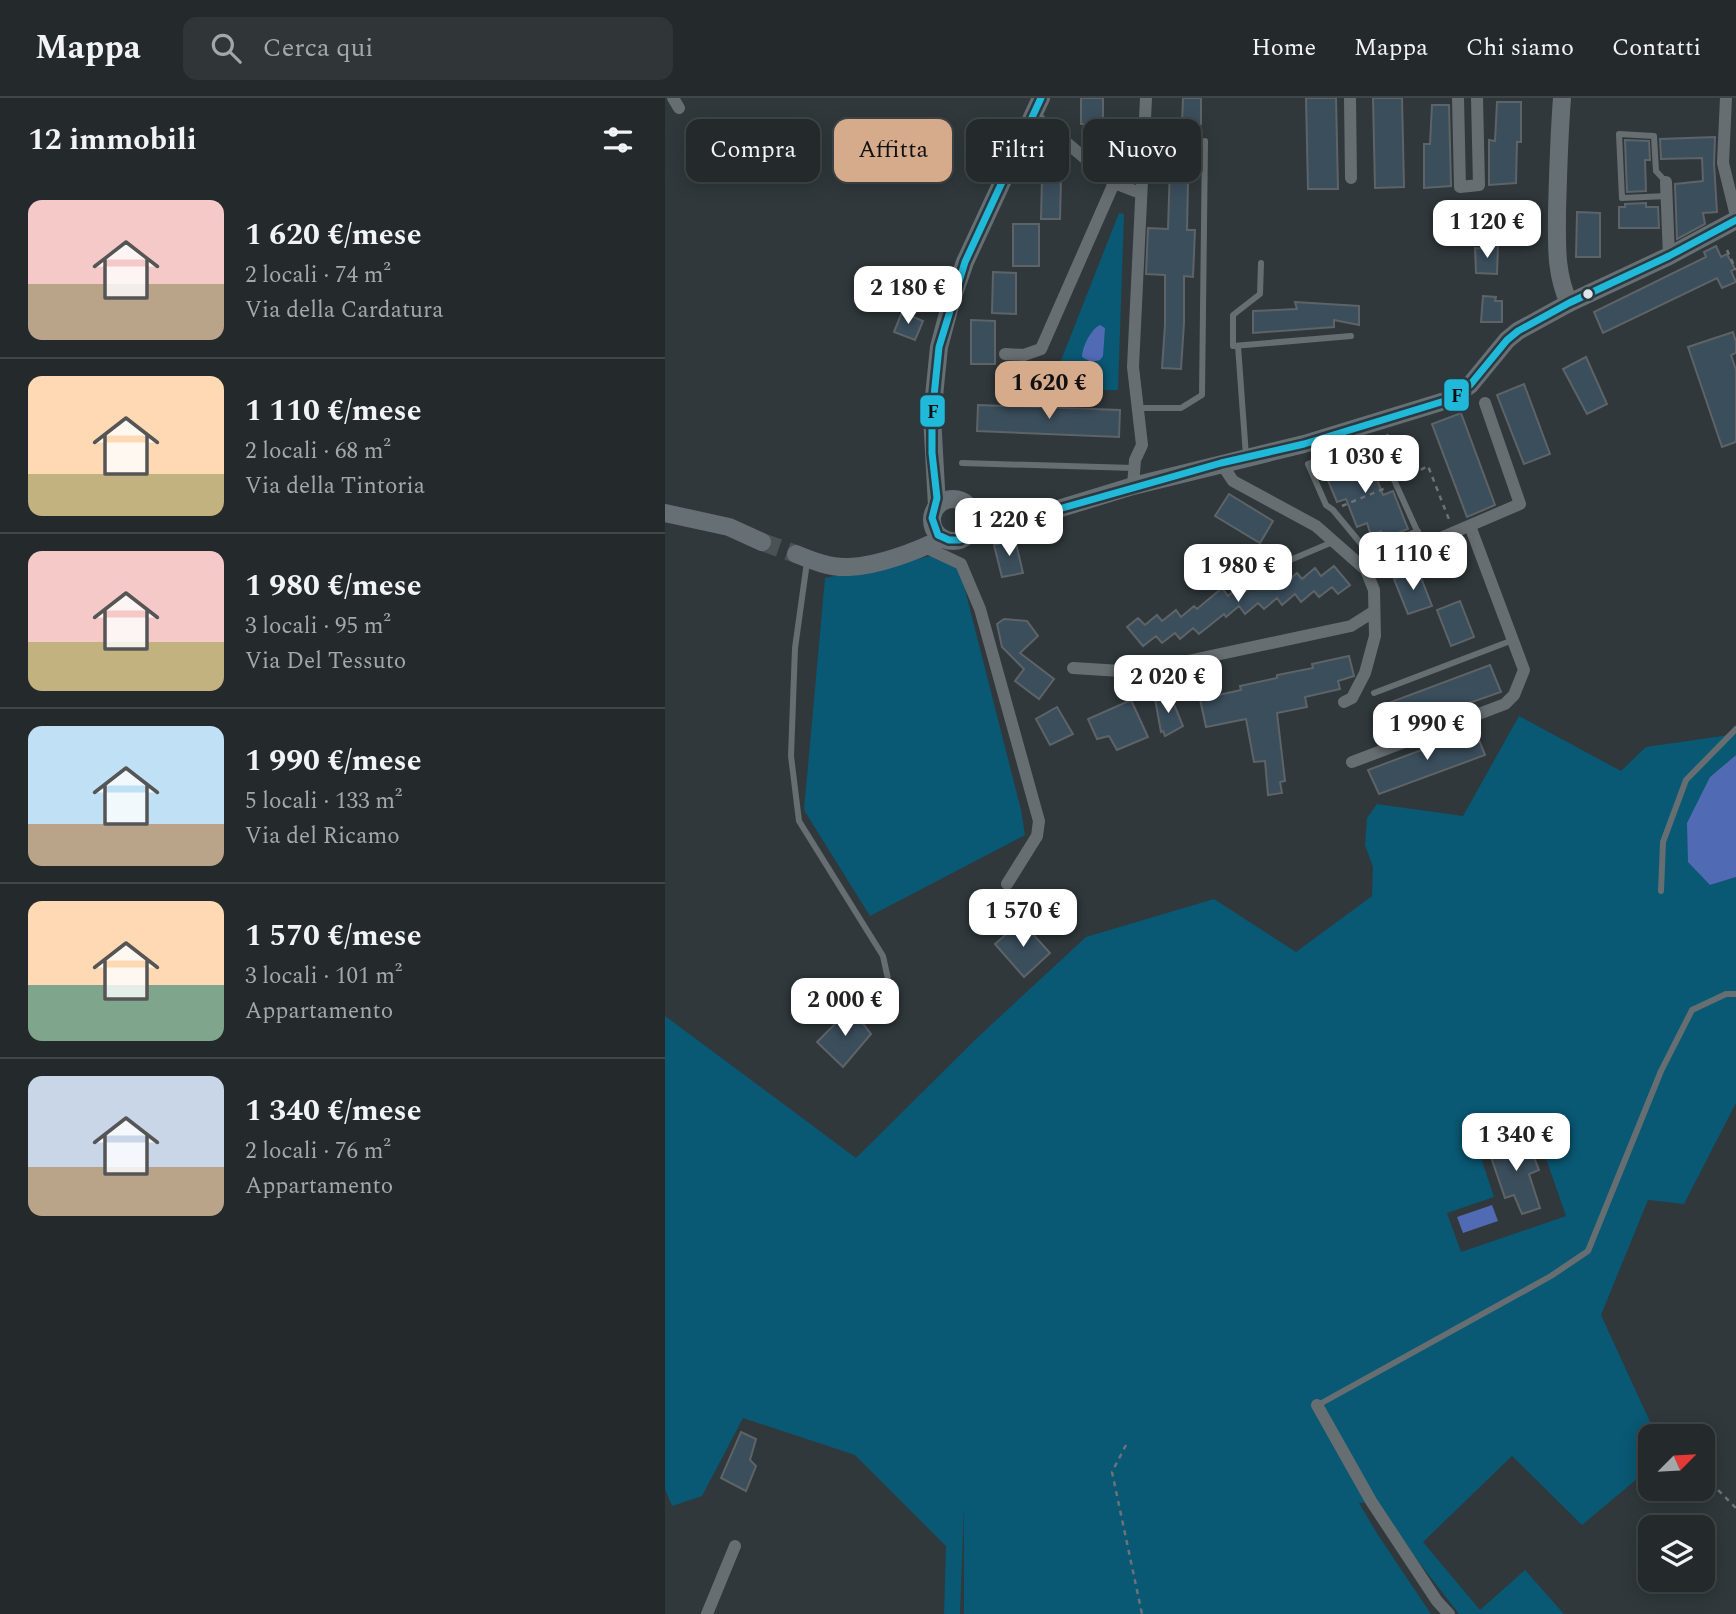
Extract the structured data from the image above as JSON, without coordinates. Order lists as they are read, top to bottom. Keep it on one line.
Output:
{"lines":["transit line F"],"north":"top right","page":{"header":"Mappa","search":"Cerca qui","nav":["Home","Mappa","Chi siamo","Contatti"],"heading":"12 immobili","chip":["Compra","Affitta","Filtri","Nuovo"],"list":[{"name":"1 620 €/mese","note":"2 locali · 74 m² · Via della Cardatura"},{"name":"1 110 €/mese","note":"2 locali · 68 m² · Via della Tintoria"},{"name":"1 980 €/mese","note":"3 locali · 95 m² · Via Del Tessuto"},{"name":"1 990 €/mese","note":"5 locali · 133 m² · Via del Ricamo"},{"name":"1 570 €/mese","note":"3 locali · 101 m² · Appartamento"},{"name":"1 340 €/mese","note":"2 locali · 76 m² · Appartamento"}],"price":["1 120 €","2 180 €","1 620 €","1 030 €","1 220 €","1 110 €","1 980 €","2 020 €","1 990 €","1 570 €","2 000 €","1 340 €"]}}
